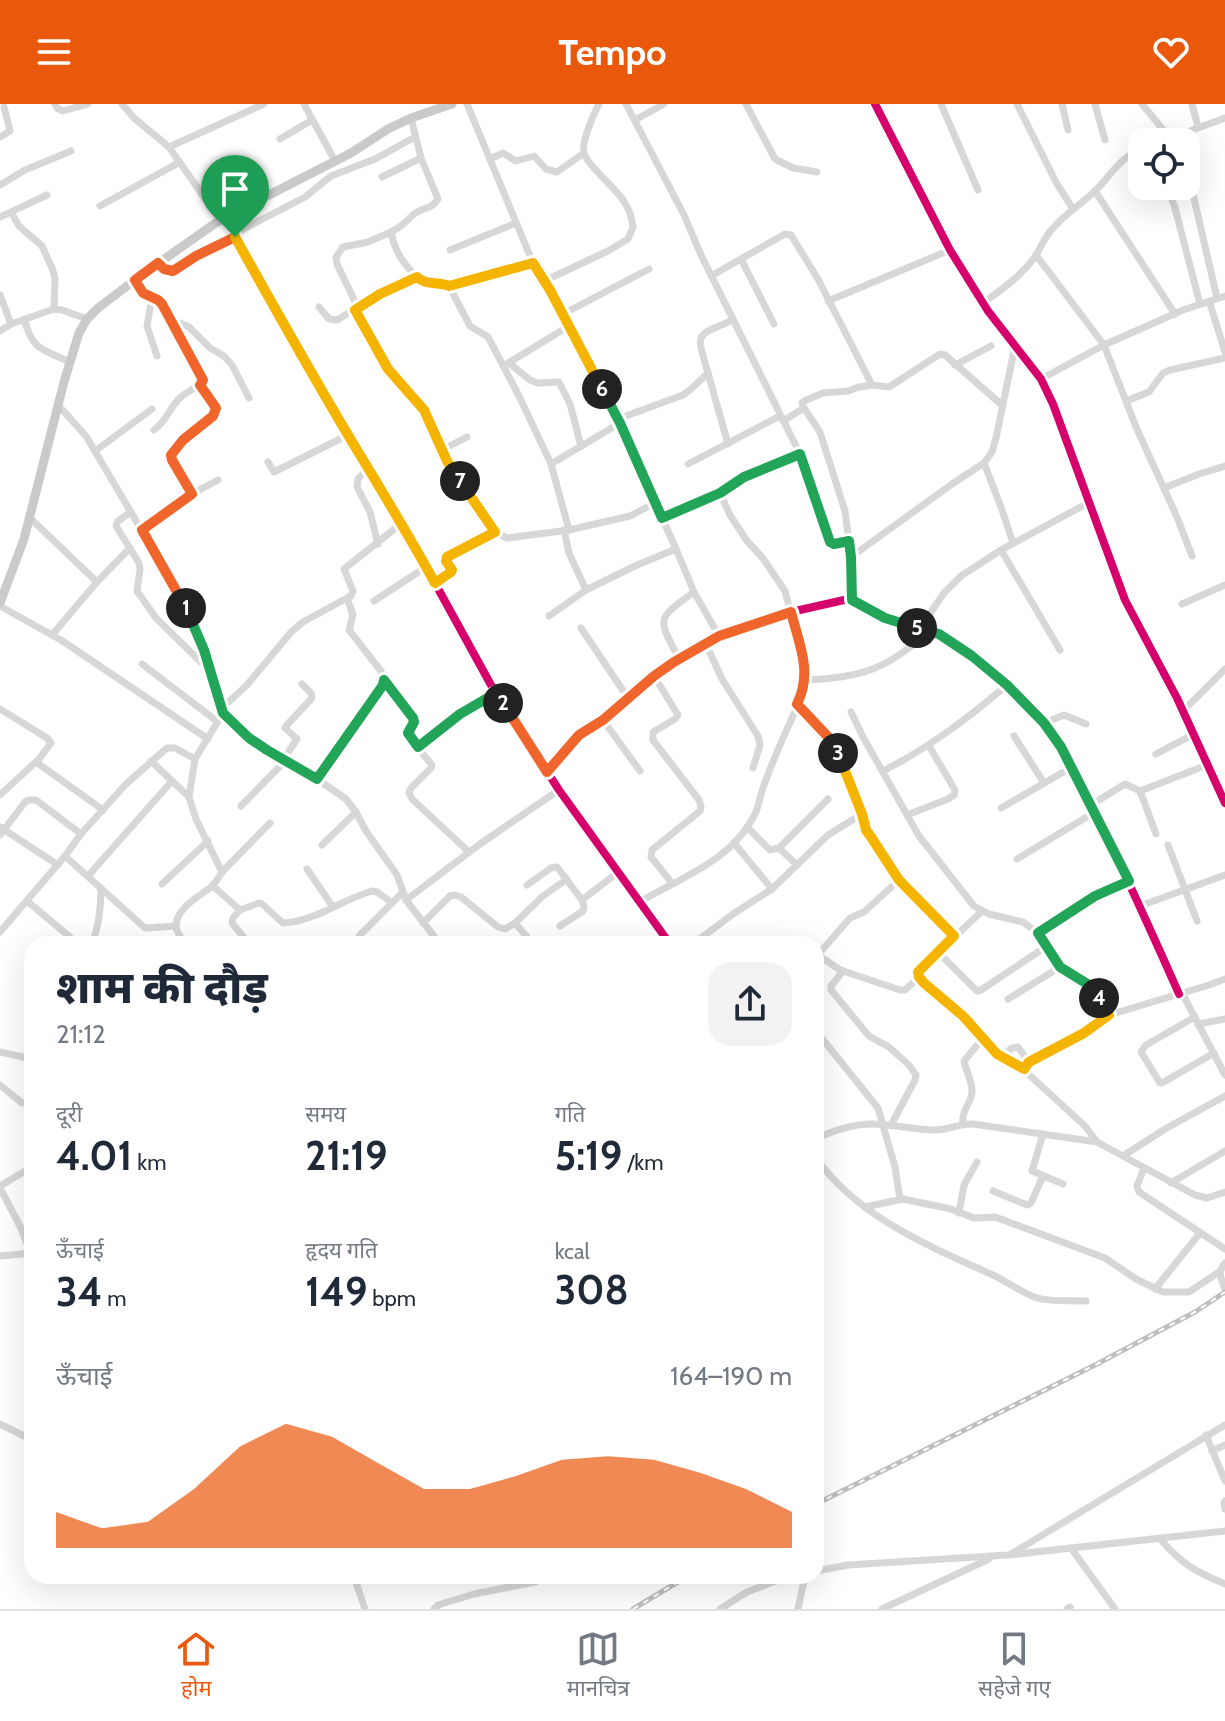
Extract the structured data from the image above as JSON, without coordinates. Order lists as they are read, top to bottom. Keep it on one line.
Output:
{"page":{"header":"Tempo","pins":["6","7","1","5","2","3","4"],"heading":["शाम की दौड़","21:12"],"stats":[["दूरी","4.01 km"],["समय","21:19"],["गति","5:19 /km"],["ऊँचाई","34 m"],["हृदय गति","149 bpm"],["kcal","308"]],"chart":["ऊँचाई","164–190 m"],"tabs":["होम","मानचित्र","सहेजे गए"]}}
